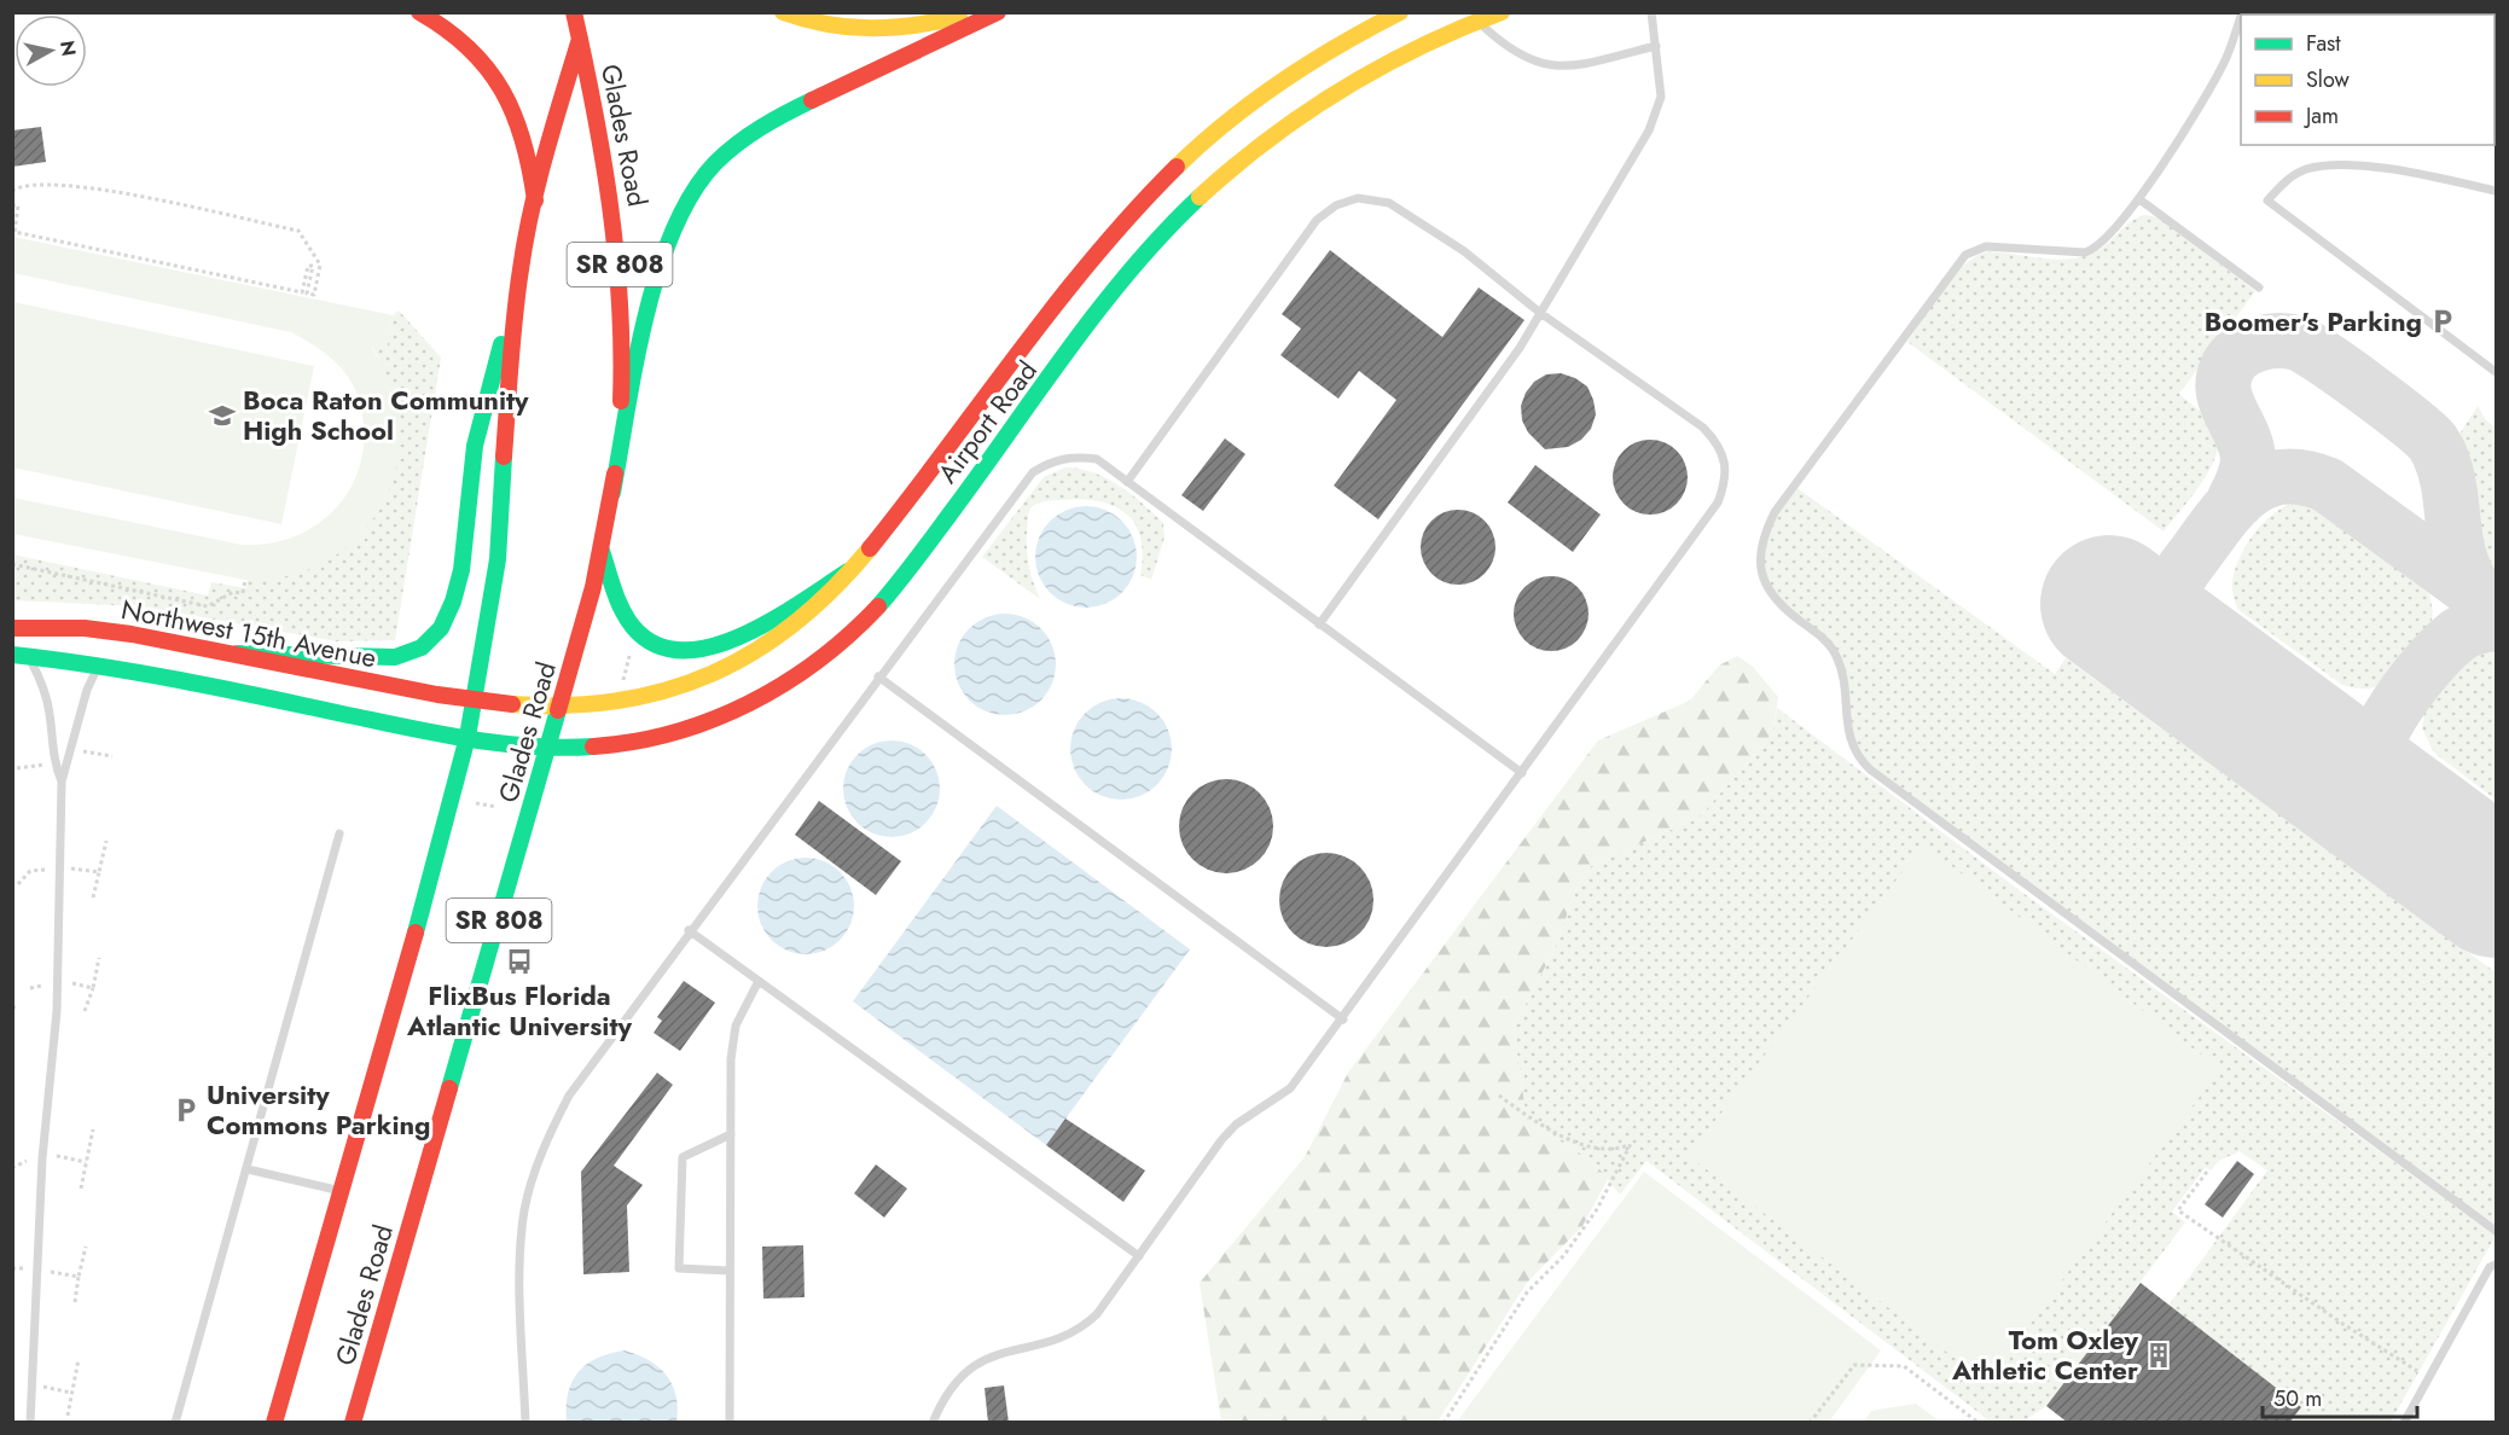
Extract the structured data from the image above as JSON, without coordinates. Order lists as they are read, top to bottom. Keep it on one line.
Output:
{"streets":{"main road":["Glades Road","SR 808","Airport Road","Northwest 15th Avenue"]},"crossings":[["Glades Road","Airport Road"],["Glades Road","Northwest 15th Avenue"],["Airport Road","Northwest 15th Avenue"]],"places":{"parking":["Boomer's Parking","University Commons Parking"],"school or university":["Boca Raton Community High School"],"bus stop":["FlixBus Florida Atlantic University"],"building":["Tom Oxley Athletic Center"]},"legend":["Fast","Slow","Jam"],"scale_bar":"50 m","north":"right"}
